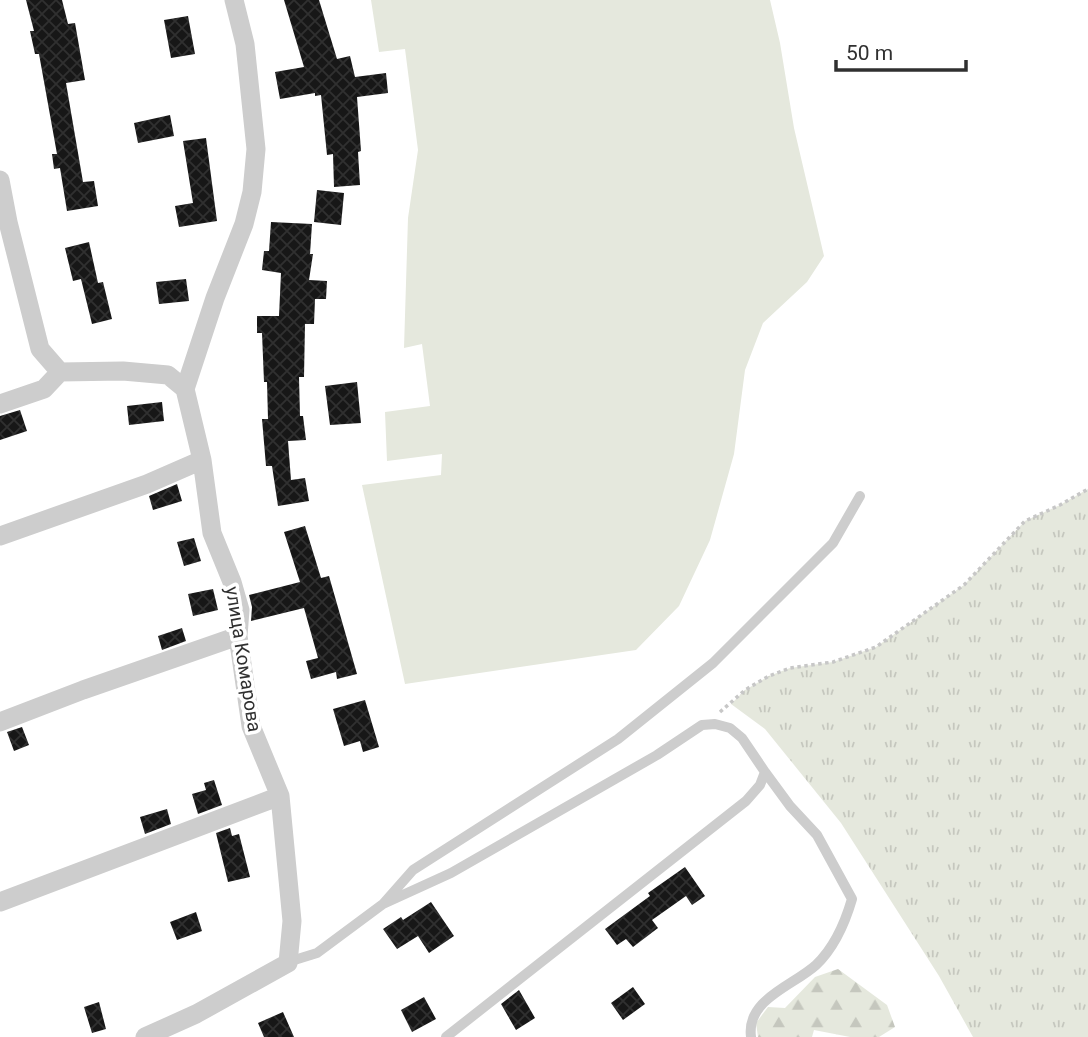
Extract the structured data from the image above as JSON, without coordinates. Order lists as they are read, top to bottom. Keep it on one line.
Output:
{"streets":{"street":["улица Комарова"]},"scale_bar":"50 m"}
